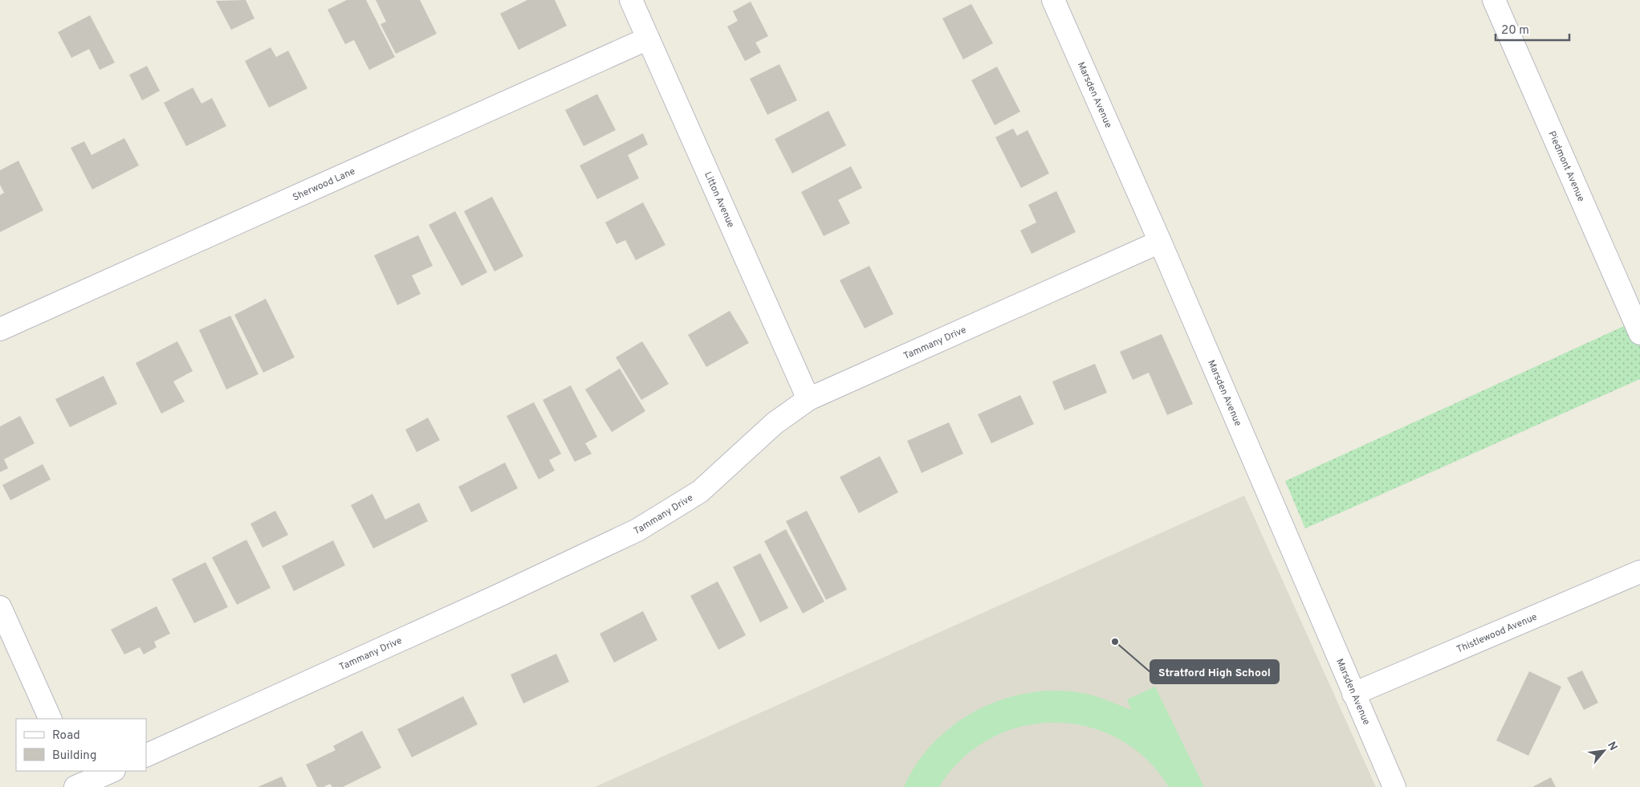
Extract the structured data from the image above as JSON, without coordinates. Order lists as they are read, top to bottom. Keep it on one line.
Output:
{"streets":{"street":["Marsden Avenue","Piedmont Avenue","Sherwood Lane","Litton Avenue","Tammany Drive","Thistlewood Avenue"]},"crossings":[["Marsden Avenue","Tammany Drive"],["Marsden Avenue","Thistlewood Avenue"],["Sherwood Lane","Litton Avenue"],["Litton Avenue","Tammany Drive"]],"places":["Stratford High School"],"legend":["Road","Building"],"scale_bar":"20 m","north":"top right"}
